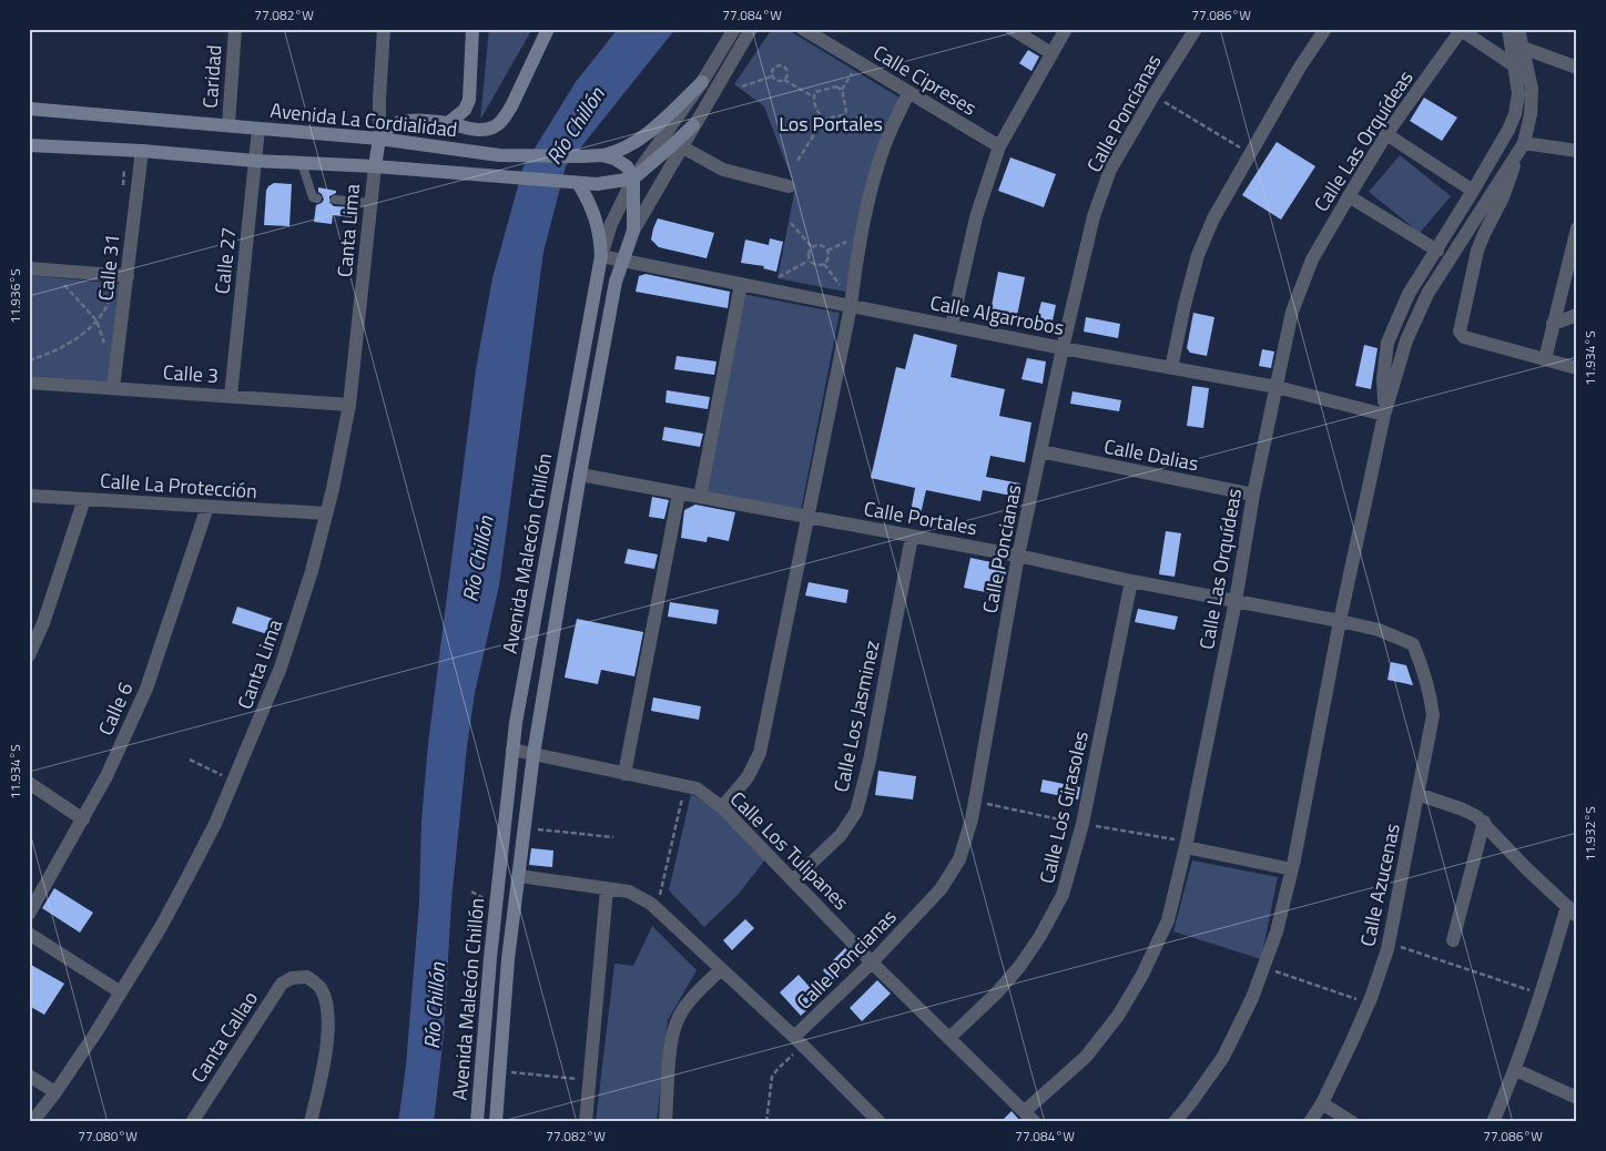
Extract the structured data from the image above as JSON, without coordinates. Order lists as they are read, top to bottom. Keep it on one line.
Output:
{"streets":{"main road":["Avenida La Cordialidad","Avenida Malecón Chillón"],"street":["Caridad","Calle Cipreses","Calle Poncianas","Calle Las Orquídeas","Canta Lima","Calle 27","Calle 31","Calle Algarrobos","Calle 3","Calle Dalias","Calle La Protección","Calle Portales","Calle 6","Calle Los Jasminez","Calle Los Girasoles","Calle Los Tulipanes","Calle Azucenas","Canta Callao"]},"crossings":[["Caridad","Avenida La Cordialidad"],["Calle Poncianas","Calle Algarrobos"],["Calle Poncianas","Calle Dalias"],["Calle Poncianas","Calle Portales"],["Calle Poncianas","Calle Los Tulipanes"],["Avenida La Cordialidad","Calle 27"],["Avenida La Cordialidad","Avenida Malecón Chillón"],["Calle Las Orquídeas","Calle Algarrobos"],["Calle Las Orquídeas","Calle Dalias"],["Calle Las Orquídeas","Calle Portales"],["Calle Las Orquídeas","Calle Los Tulipanes"],["Canta Lima","Calle 3"],["Canta Lima","Calle La Protección"],["Calle 27","Calle 3"],["Calle 31","Calle 3"],["Calle Algarrobos","Avenida Malecón Chillón"],["Calle La Protección","Calle 6"],["Calle Portales","Avenida Malecón Chillón"],["Calle Portales","Calle Los Jasminez"],["Calle Portales","Calle Los Girasoles"],["Calle Portales","Calle Azucenas"],["Avenida Malecón Chillón","Calle Los Tulipanes"],["Calle Los Jasminez","Calle Los Tulipanes"],["Calle Los Girasoles","Calle Los Tulipanes"]],"water":["Río Chillón"],"parks":["Los Portales"],"coordinates":["77.082°W","77.084°W","77.086°W","11.936°S","11.934°S","11.932°S","77.080°W"]}
